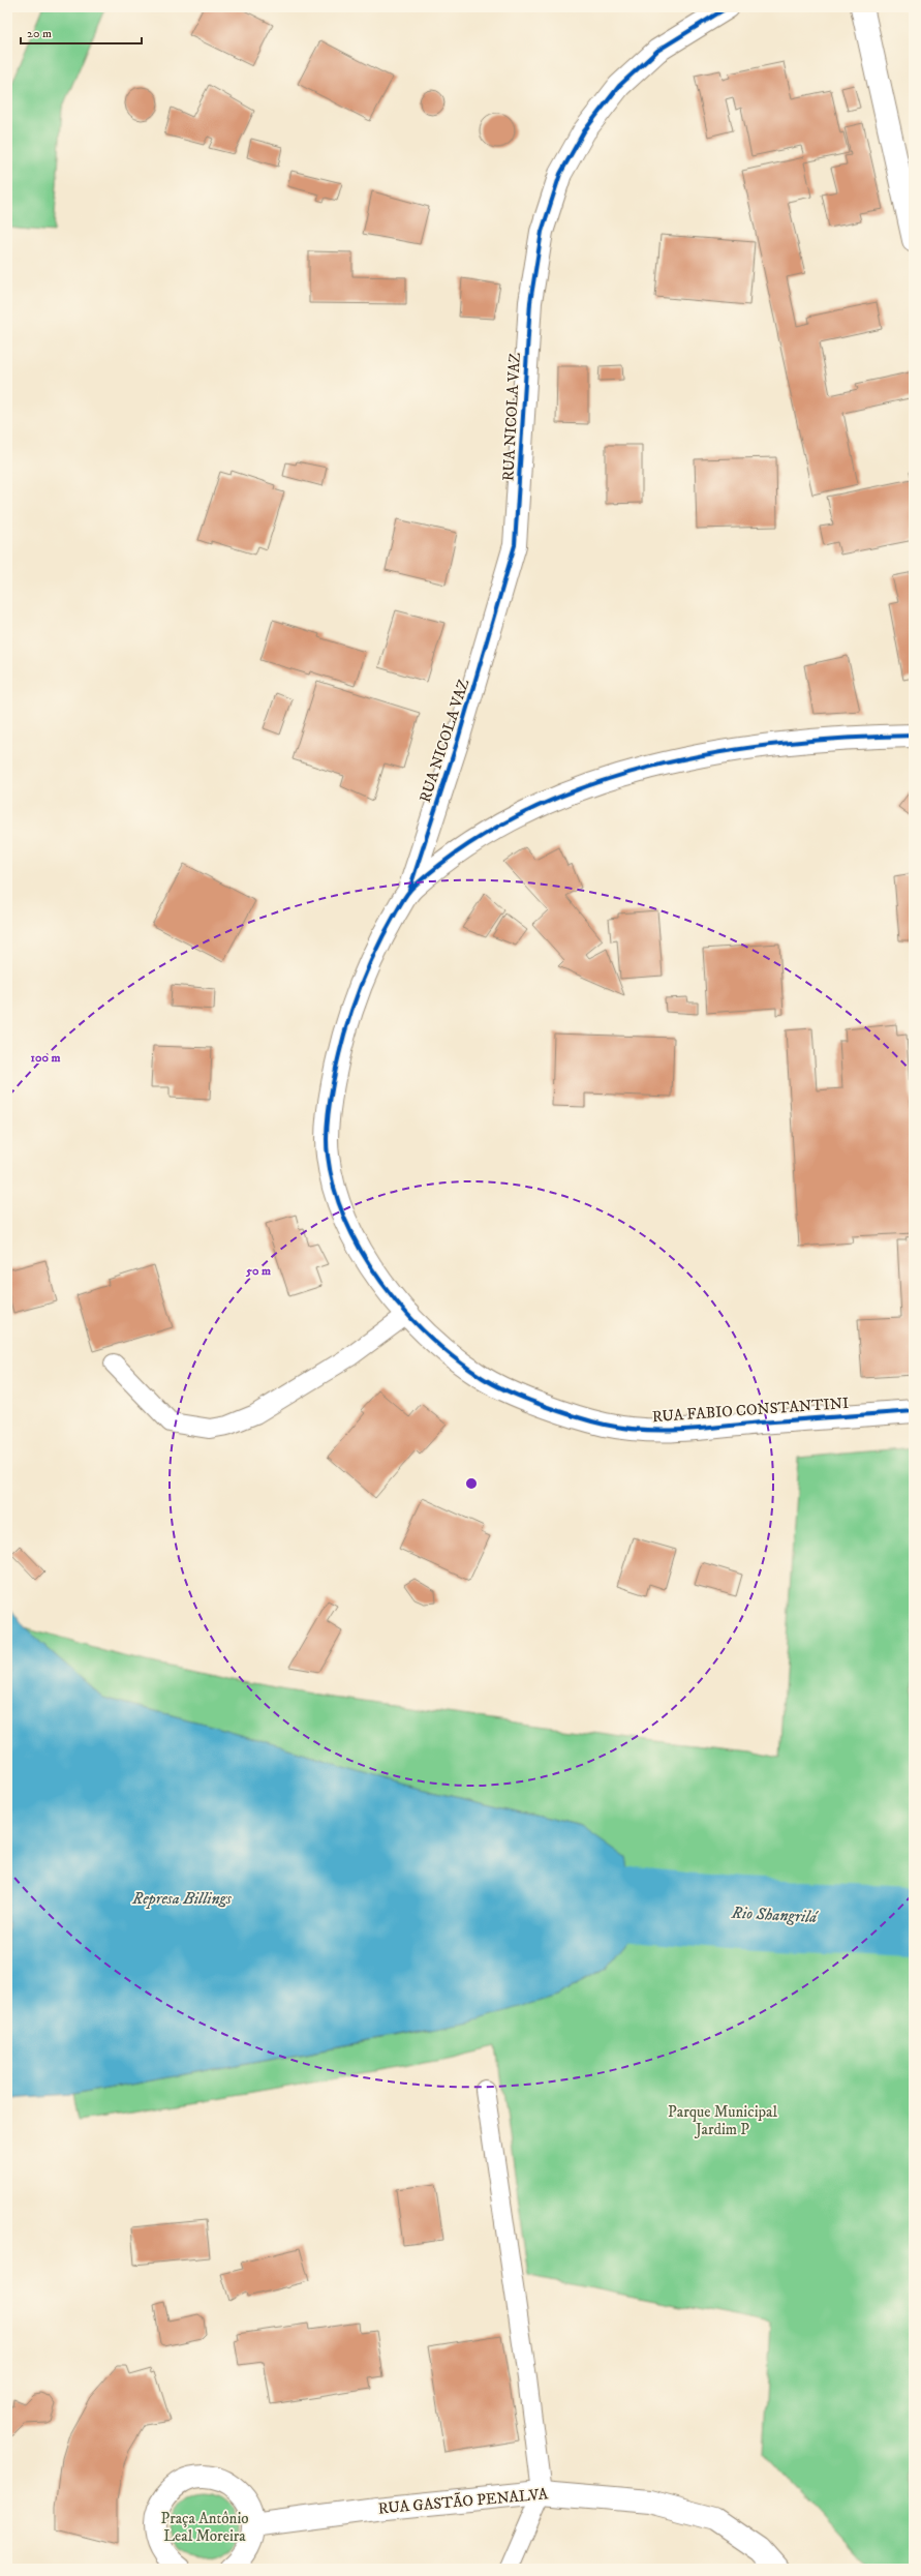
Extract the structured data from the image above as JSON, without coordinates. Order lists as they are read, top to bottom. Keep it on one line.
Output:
{"streets":{"street":["RUA NICOLA VAZ","RUA FABIO CONSTANTINI","RUA GASTÃO PENALVA"]},"crossings":[["RUA NICOLA VAZ","RUA FABIO CONSTANTINI"]],"water":["Represa Billings","Rio Shangrilá"],"parks":["Parque Municipal Jardim P","Praça Antônio Leal Moreira"],"scale_bar":"20 m","rings":["100 m","50 m"]}
